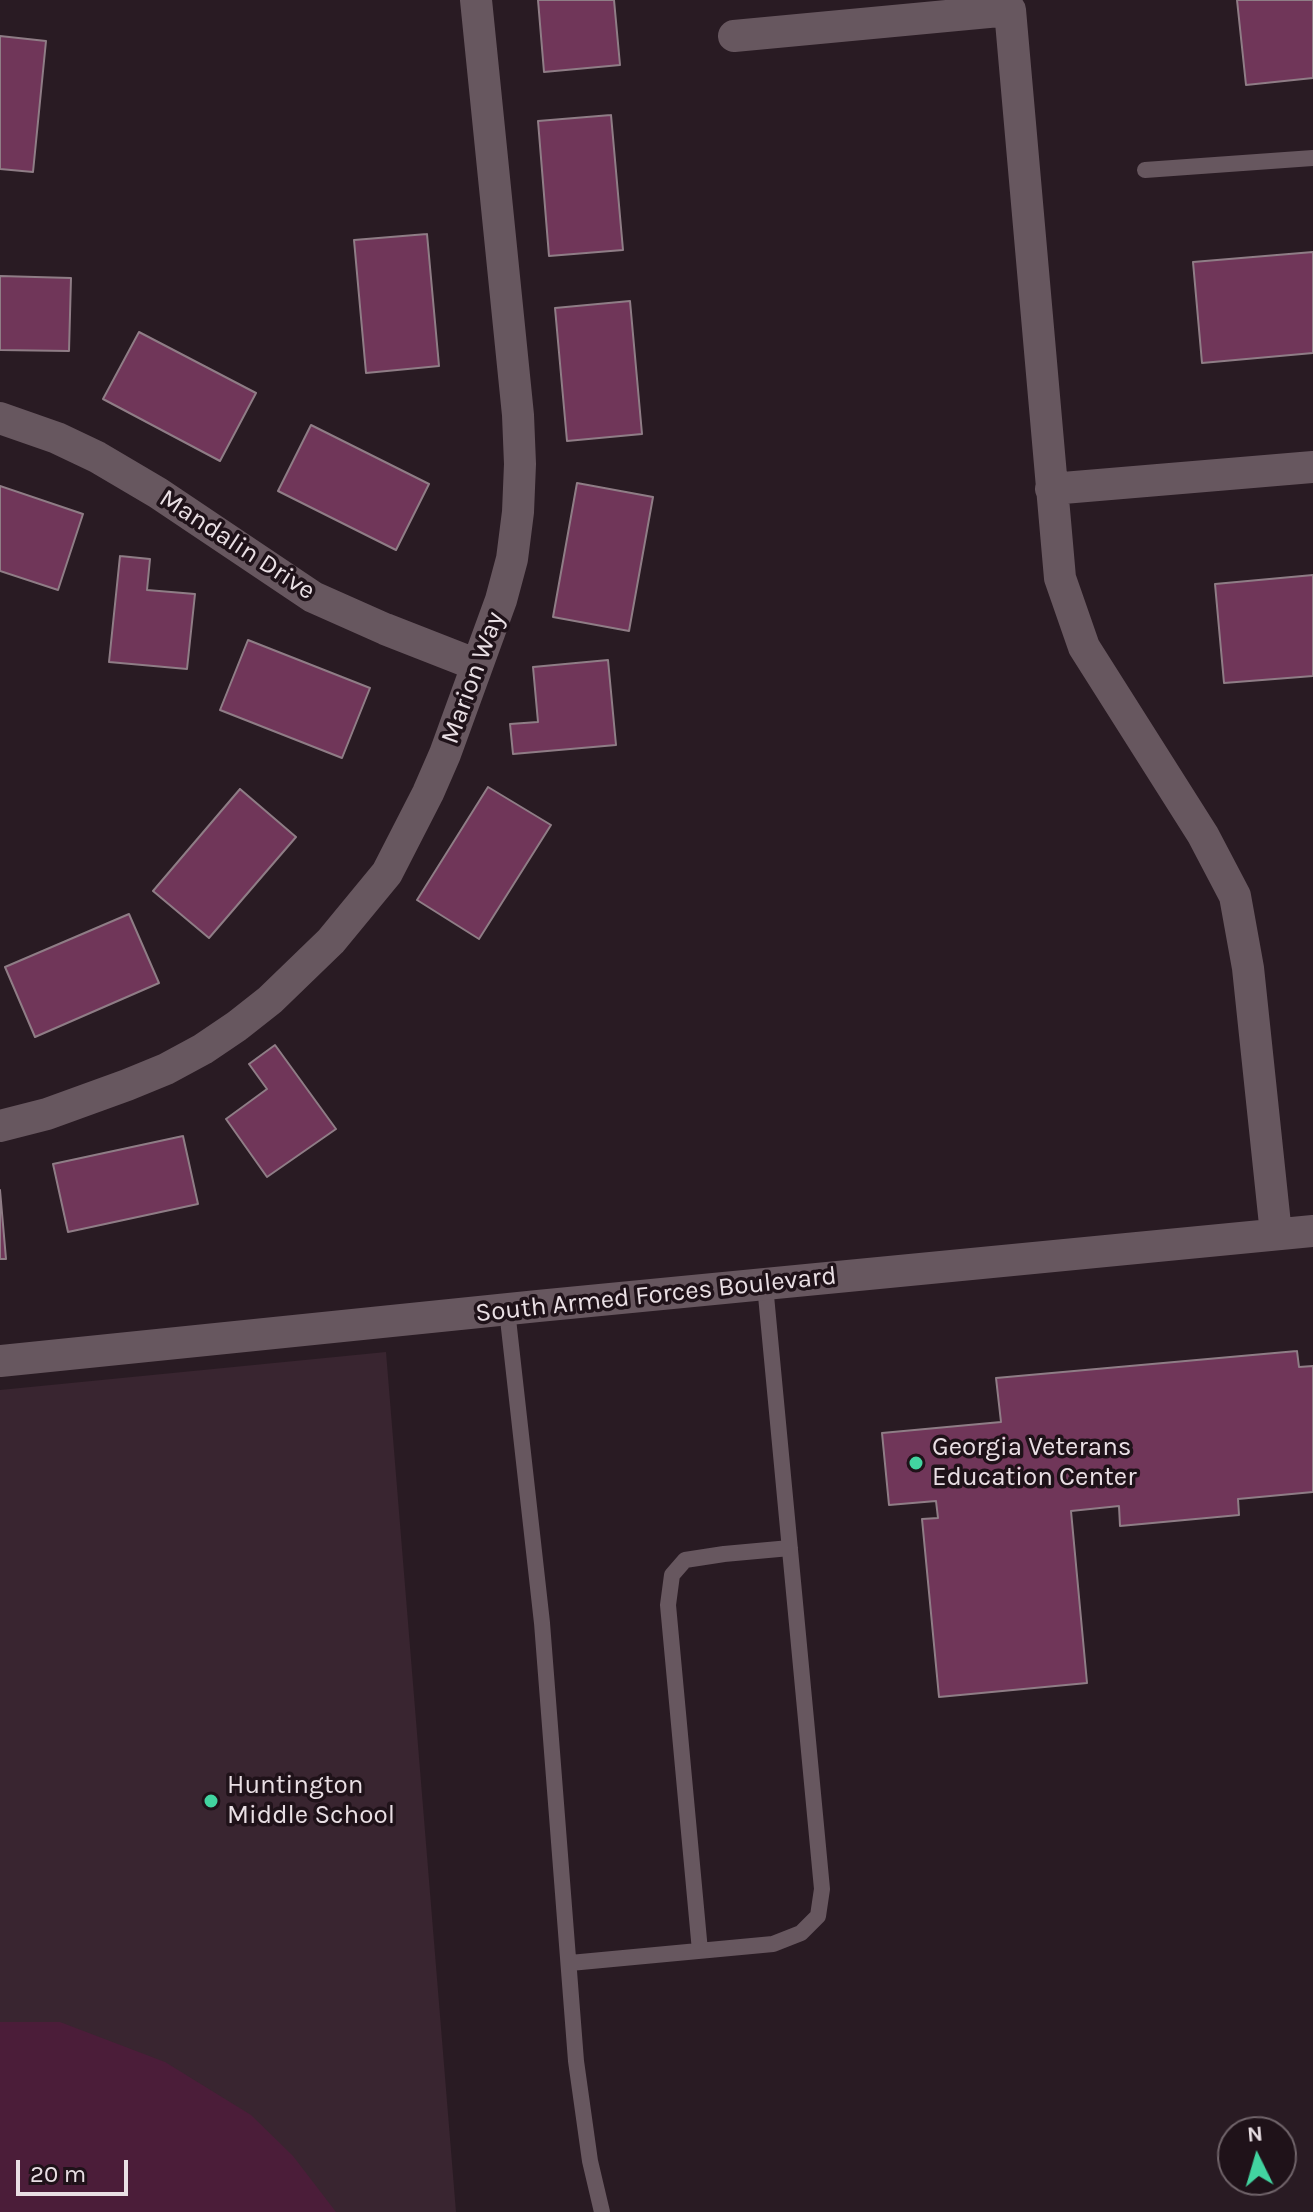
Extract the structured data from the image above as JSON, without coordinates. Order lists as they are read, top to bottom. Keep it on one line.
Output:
{"streets":{"street":["Mandalin Drive","Marion Way","South Armed Forces Boulevard"]},"crossings":[["Mandalin Drive","Marion Way"]],"places":["Georgia Veterans Education Center","Huntington Middle School"],"scale_bar":"20 m","north":"top"}
